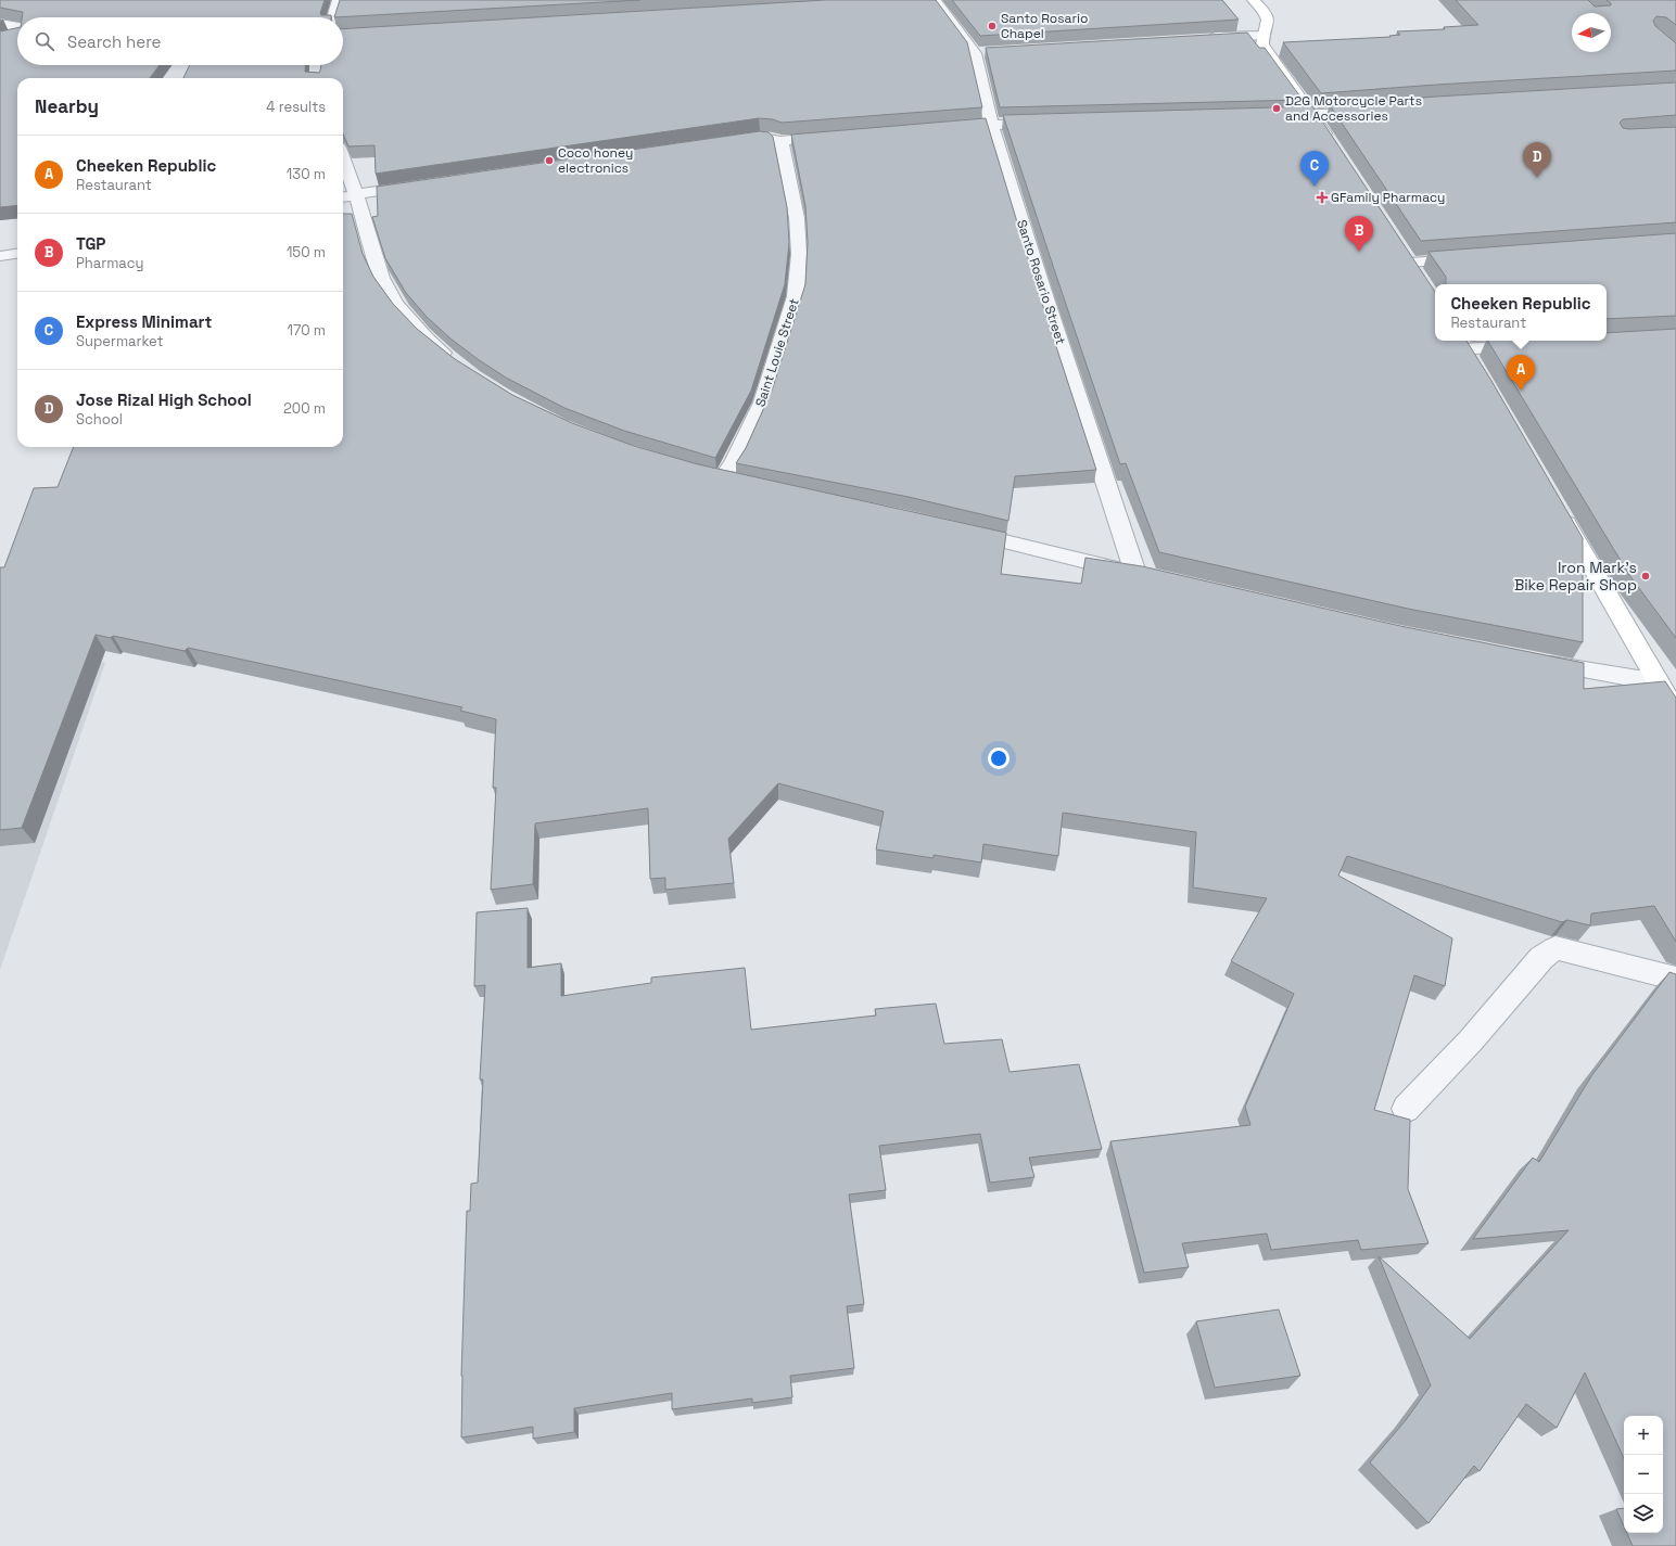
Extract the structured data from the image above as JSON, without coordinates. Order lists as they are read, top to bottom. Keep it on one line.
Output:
{"streets":{"street":["Santo Rosario Street","Saint Louie Street"]},"places":{"other":["Santo Rosario Chapel","D2G Motorcycle Parts and Accessories","Coco honey electronics","Iron Mark's Bike Repair Shop"],"health":["GFamily Pharmacy"]},"north":"left","page":{"search":"Search here","heading":["Nearby","4 results"],"list":[{"mark":"A","name":"Cheeken Republic","note":"Restaurant","value":"130 m"},{"mark":"B","name":"TGP","note":"Pharmacy","value":"150 m"},{"mark":"C","name":"Express Minimart","note":"Supermarket","value":"170 m"},{"mark":"D","name":"Jose Rizal High School","note":"School","value":"200 m"}],"pins":["D","C","B","A"],"popup":["Cheeken Republic","Restaurant"],"map_buttons":["+","−"]}}
